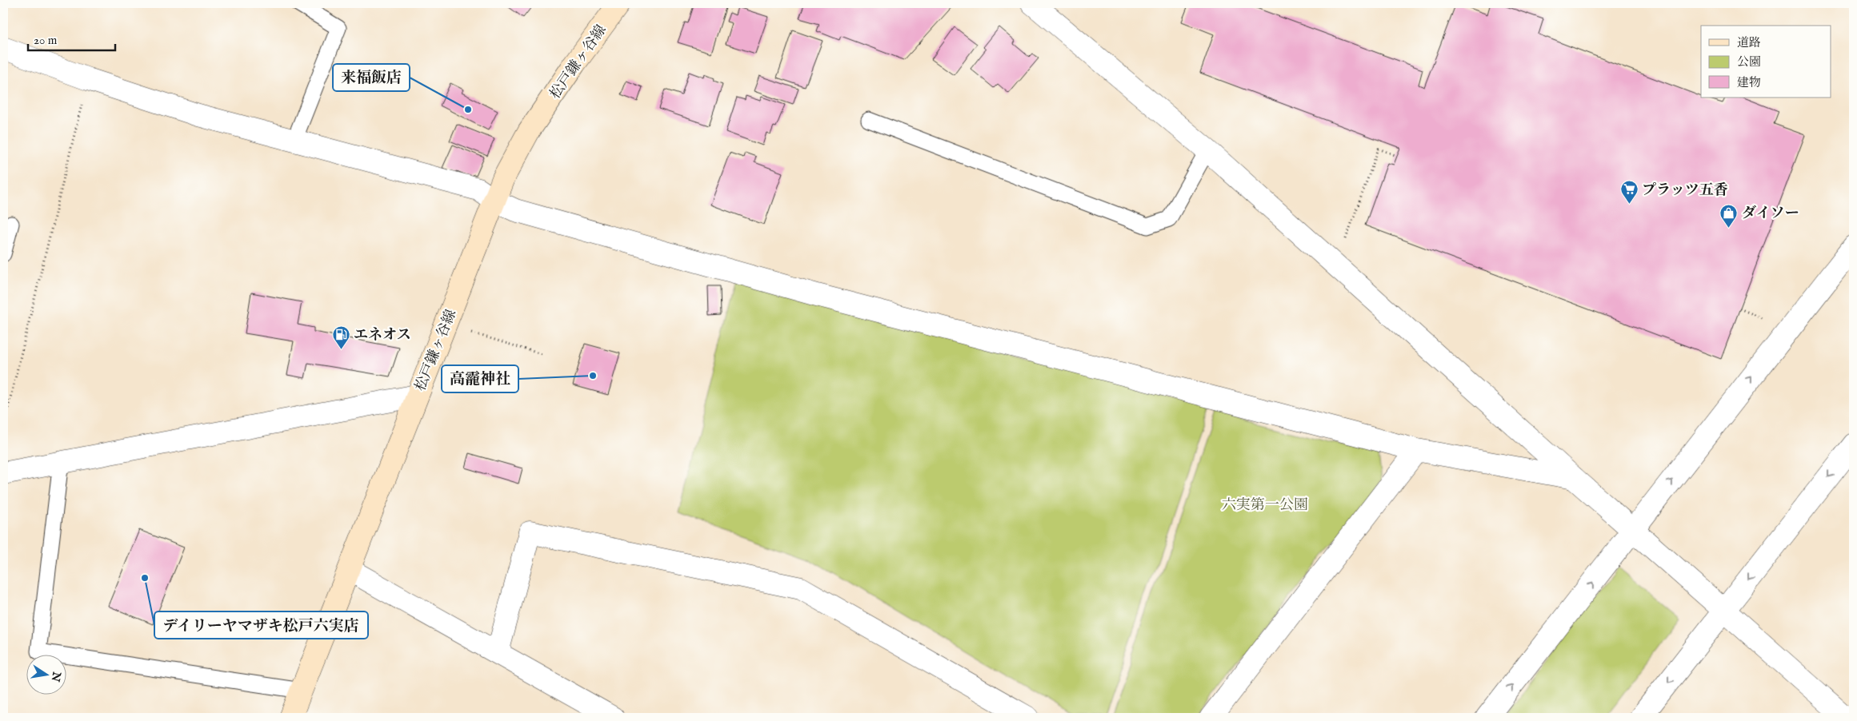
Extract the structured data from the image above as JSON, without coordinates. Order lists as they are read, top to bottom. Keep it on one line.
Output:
{"streets":{"main road":["松戸鎌ヶ谷線"]},"parks":["六実第一公園"],"places":{"other":["来福飯店","高靇神社","デイリーヤマザキ松戸六実店"],"supermarket":["プラッツ五香"],"shop":["ダイソー"],"fuel station":["エネオス"]},"legend":["道路","公園","建物"],"scale_bar":"20 m","north":"right"}
